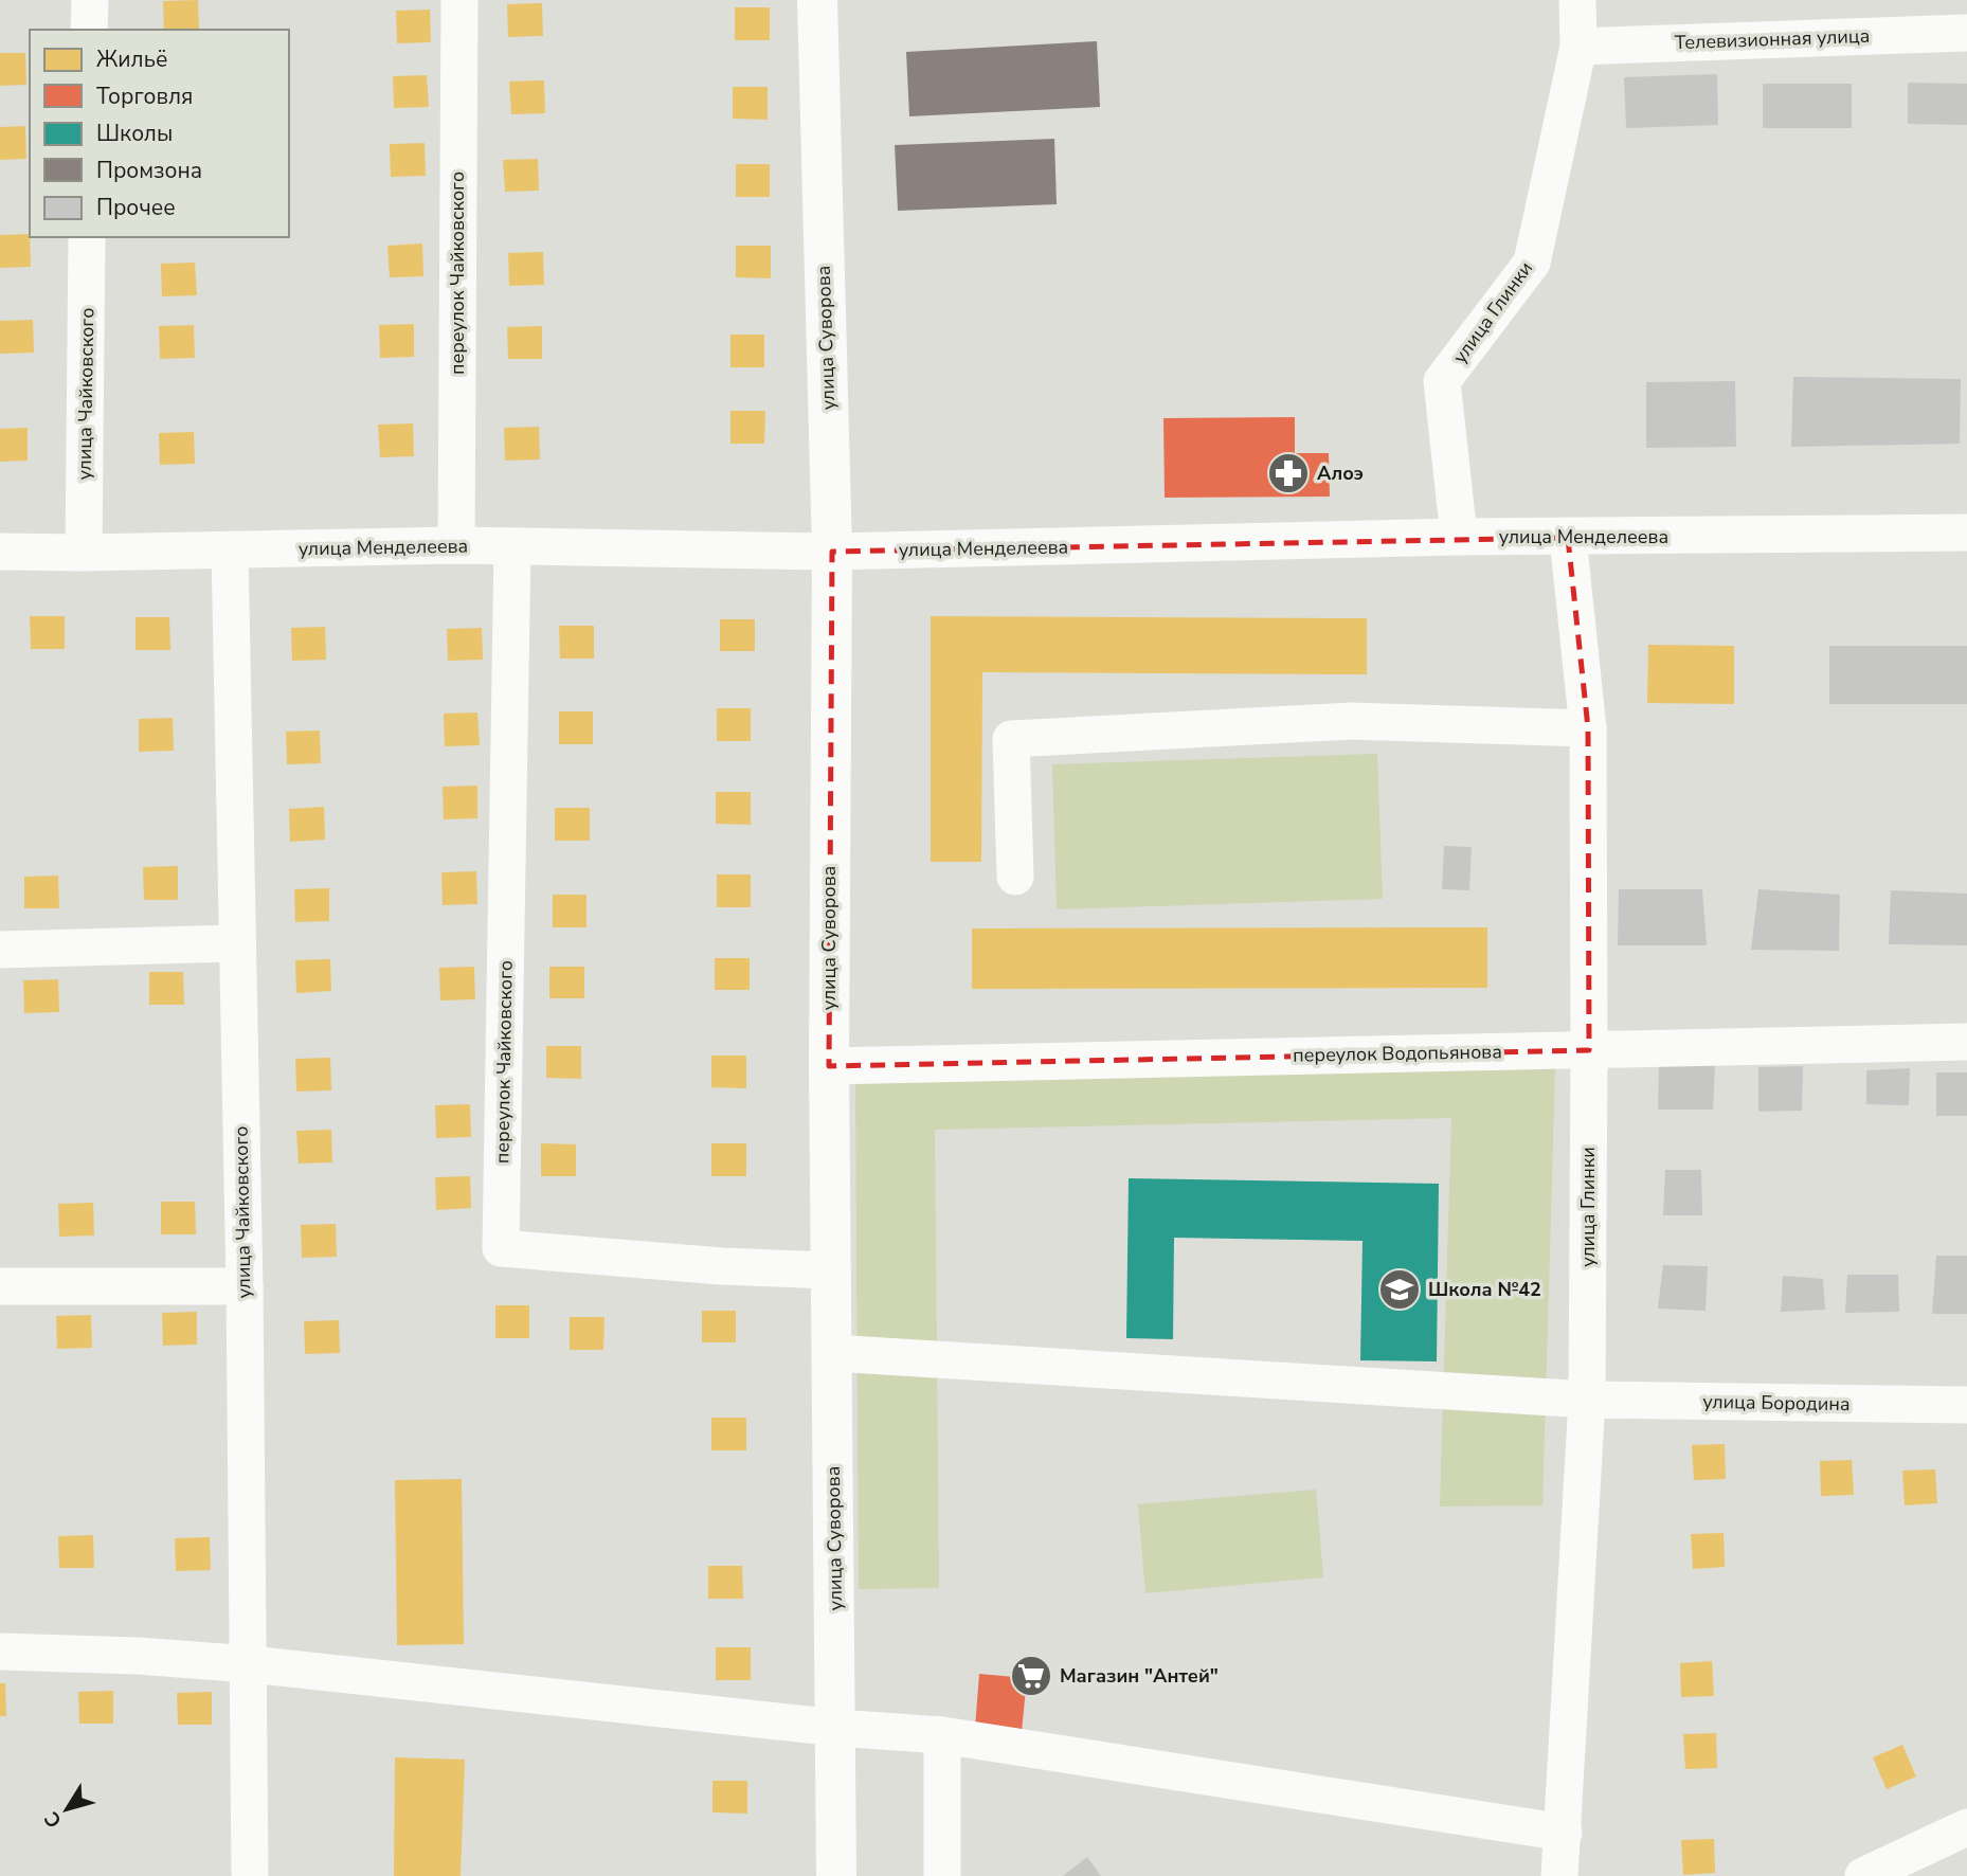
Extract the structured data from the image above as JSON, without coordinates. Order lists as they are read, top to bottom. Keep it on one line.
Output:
{"streets":{"street":["Телевизионная улица","переулок Чайковского","улица Глинки","улица Суворова","улица Чайковского","улица Менделеева","переулок Водопьянова","улица Бородина"]},"crossings":[["Телевизионная улица","улица Глинки"],["переулок Чайковского","улица Суворова"],["переулок Чайковского","улица Менделеева"],["улица Глинки","улица Менделеева"],["улица Глинки","переулок Водопьянова"],["улица Глинки","улица Бородина"],["улица Суворова","улица Менделеева"],["улица Суворова","переулок Водопьянова"],["улица Суворова","улица Бородина"],["улица Чайковского","улица Менделеева"]],"places":{"pharmacy":["Алоэ"],"school or university":["Школа №42"],"supermarket":["Магазин \"Антей\""]},"legend":["Жильё","Торговля","Школы","Промзона","Прочее"],"north":"bottom left"}
